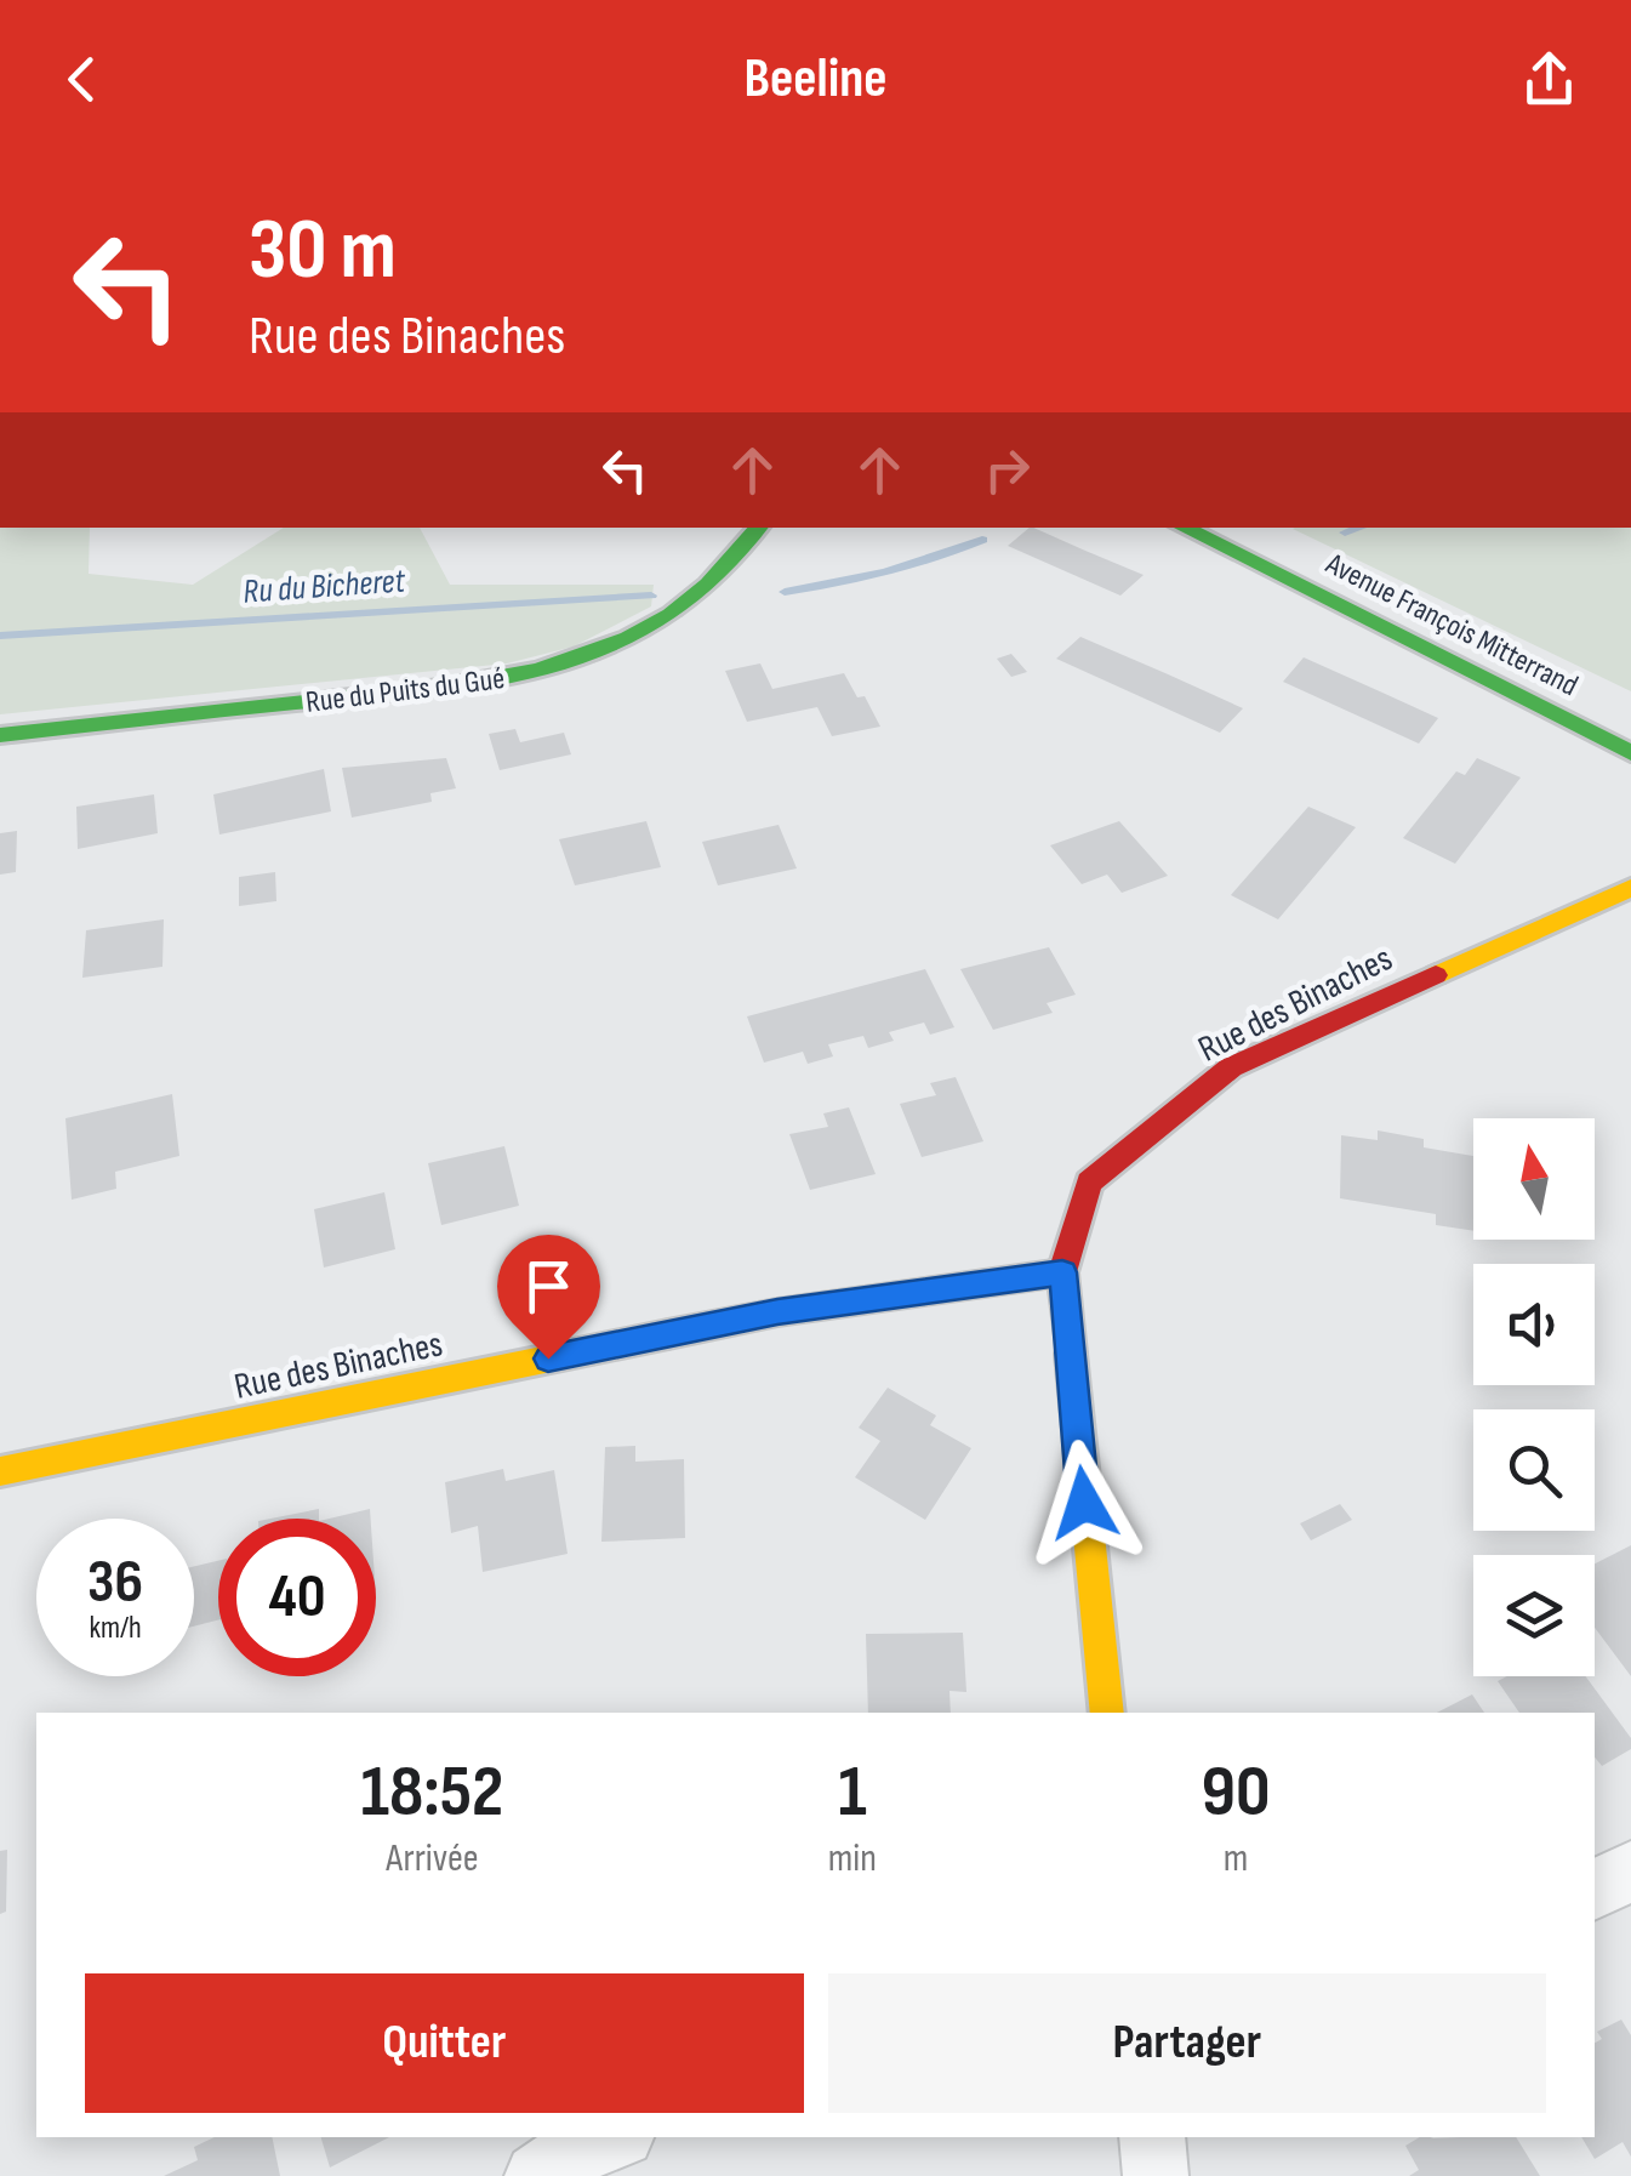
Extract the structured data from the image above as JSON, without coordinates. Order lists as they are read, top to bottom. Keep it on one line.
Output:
{"streets":{"street":["Avenue François Mitterrand","Rue du Puits du Gué","Rue des Binaches"]},"water":["Ru du Bicheret"],"north":"top","page":{"header":"Beeline","turn":["30 m","Rue des Binaches"],"speed":"36 km/h","limit":"40","eta":["18:52","Arrivée","1","min","90","m"],"buttons":["Quitter","Partager"]}}
